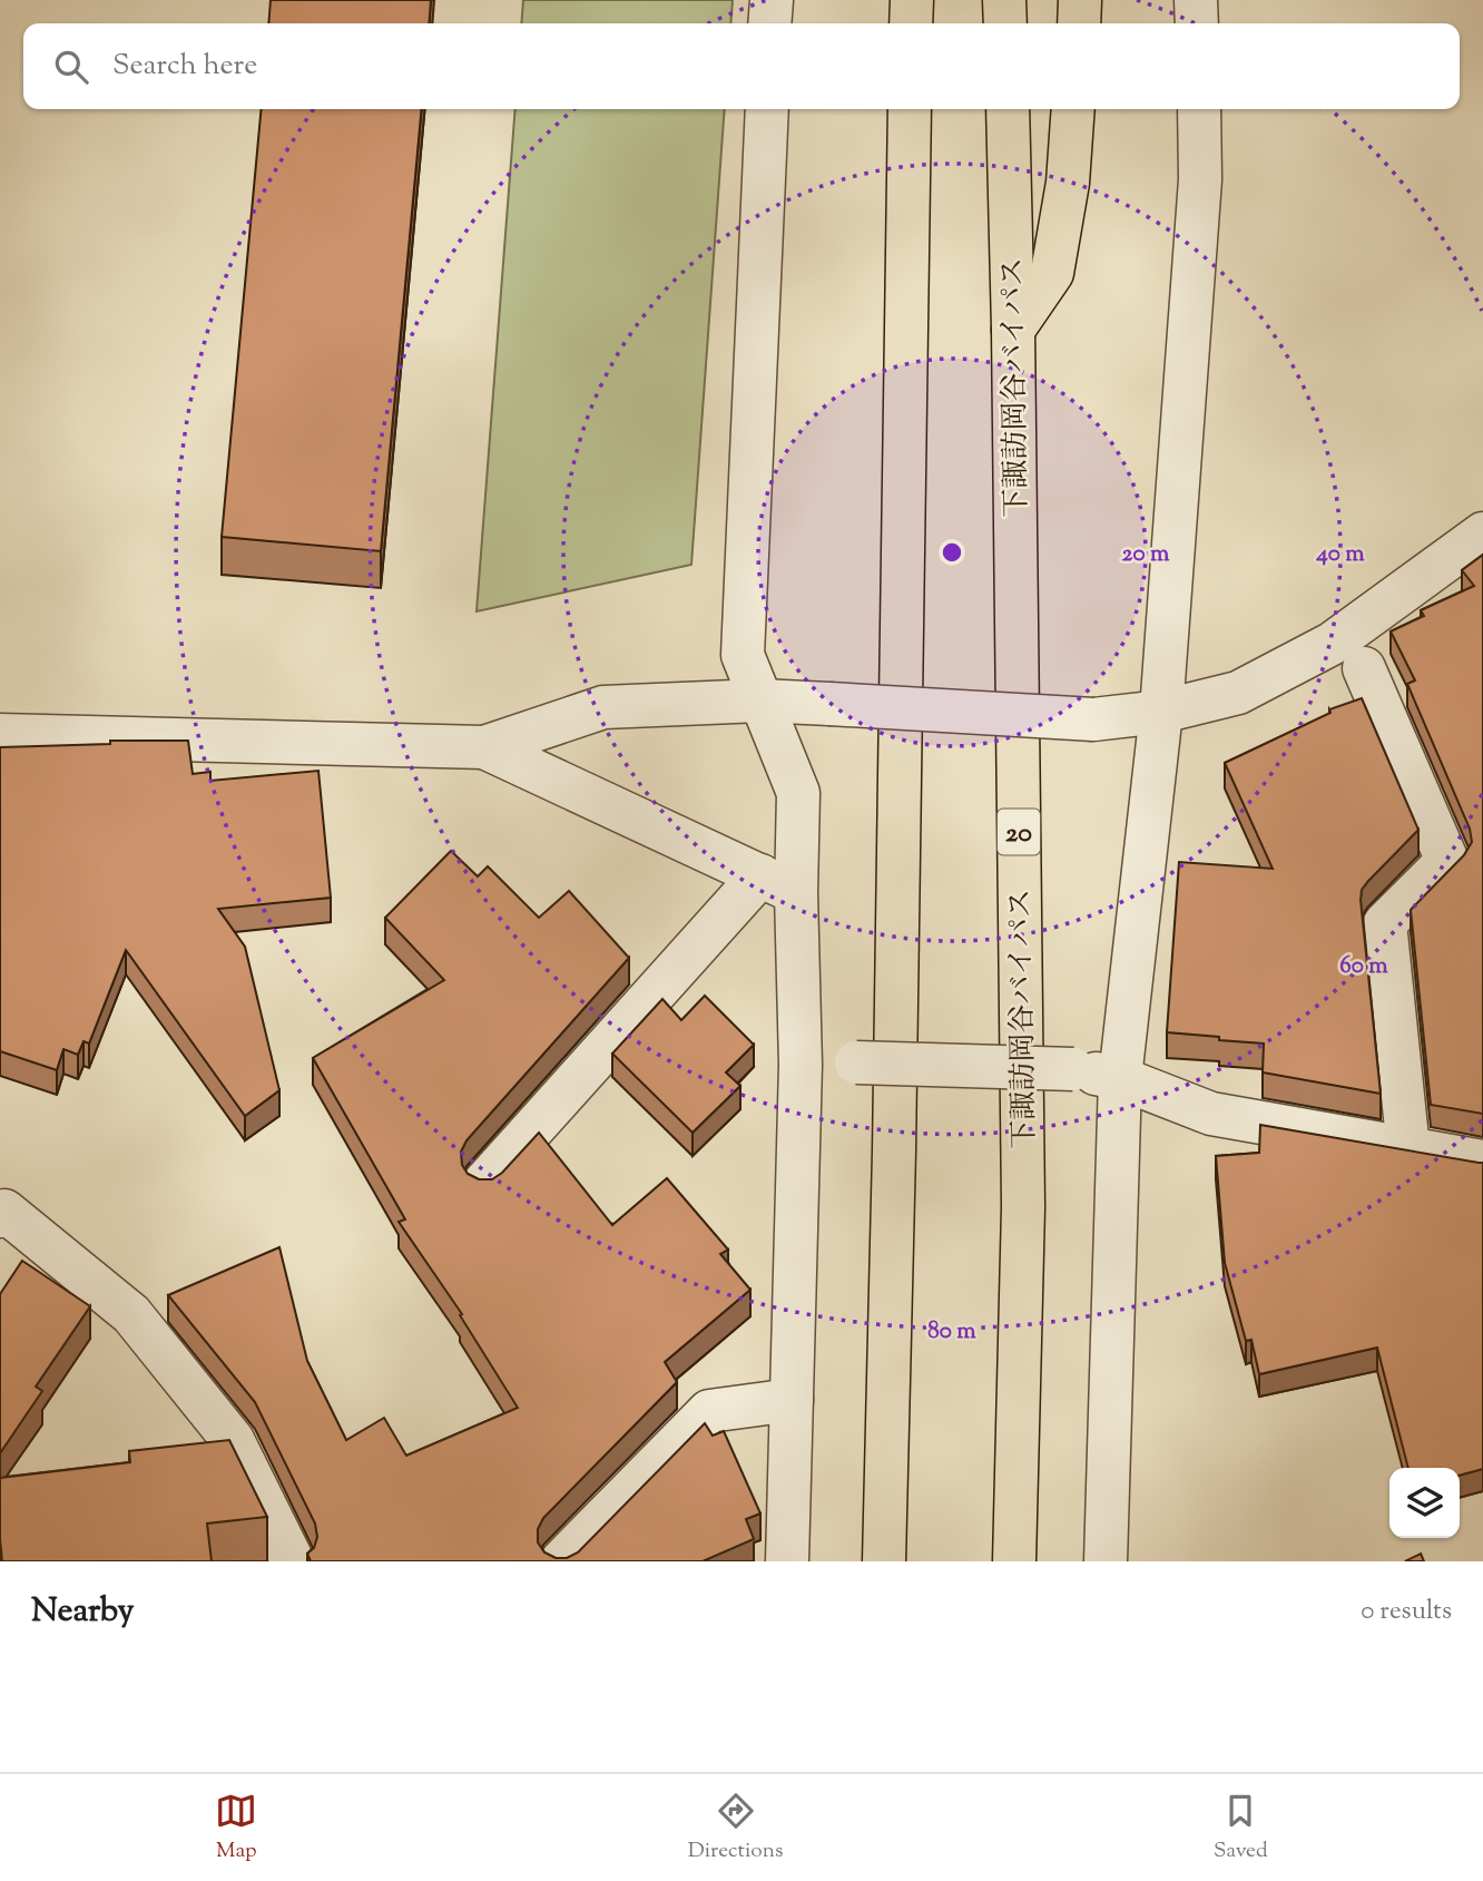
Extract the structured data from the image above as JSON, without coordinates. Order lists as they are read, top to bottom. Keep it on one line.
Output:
{"streets":{"highway":["下諏訪岡谷バイパス","20"]},"page":{"search":"Search here","heading":["Nearby","0 results"],"nav":["Map","Directions","Saved"]},"rings":["20 m","40 m","60 m","80 m"]}
